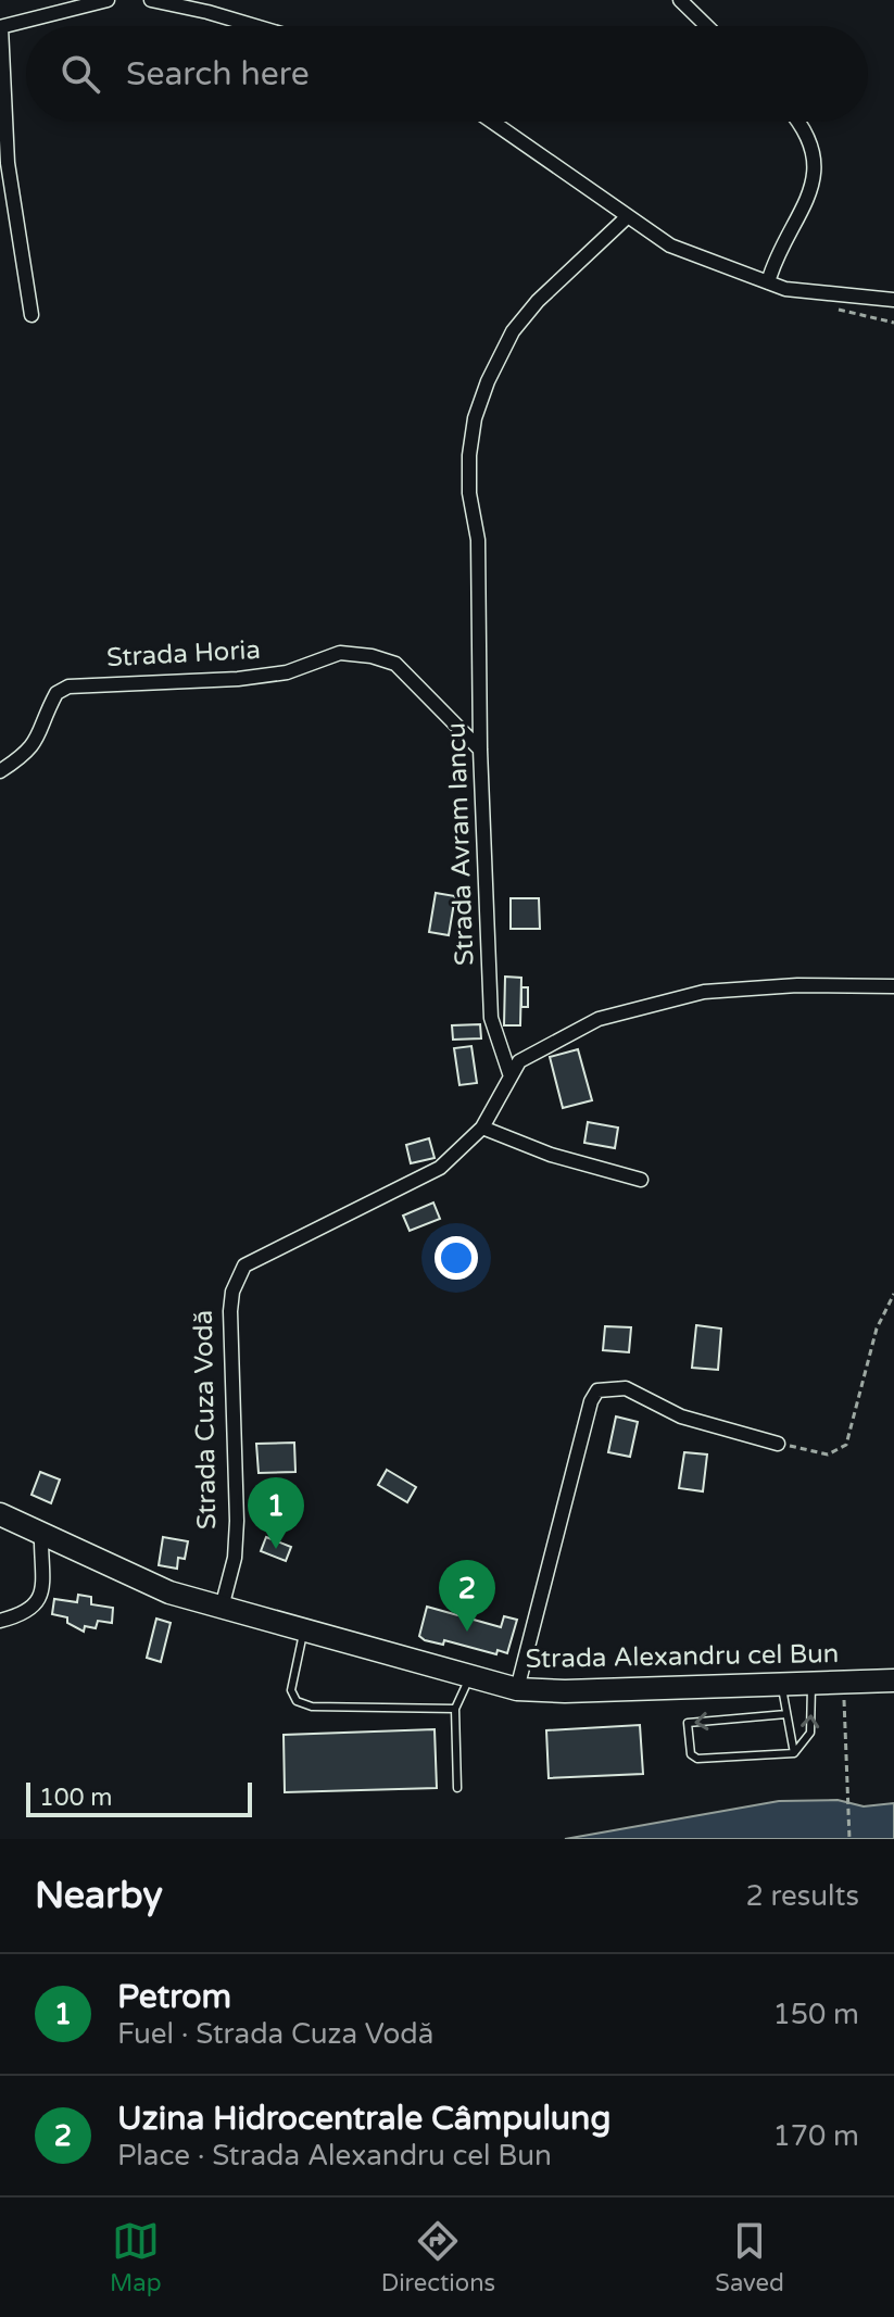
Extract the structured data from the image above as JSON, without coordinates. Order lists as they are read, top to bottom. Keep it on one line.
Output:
{"streets":{"highway":["Strada Alexandru cel Bun"],"street":["Strada Horia","Strada Avram Iancu","Strada Cuza Vodă"]},"crossings":[["Strada Horia","Strada Avram Iancu"],["Strada Avram Iancu","Strada Cuza Vodă"],["Strada Cuza Vodă","Strada Alexandru cel Bun"]],"scale_bar":"100 m","page":{"search":"Search here","pins":["1","2"],"scale":"100 m","heading":["Nearby","2 results"],"list":[{"mark":"1","name":"Petrom","note":"Fuel · Strada Cuza Vodă","value":"150 m"},{"mark":"2","name":"Uzina Hidrocentrale Câmpulung","note":"Place · Strada Alexandru cel Bun","value":"170 m"}],"nav":["Map","Directions","Saved"]}}
